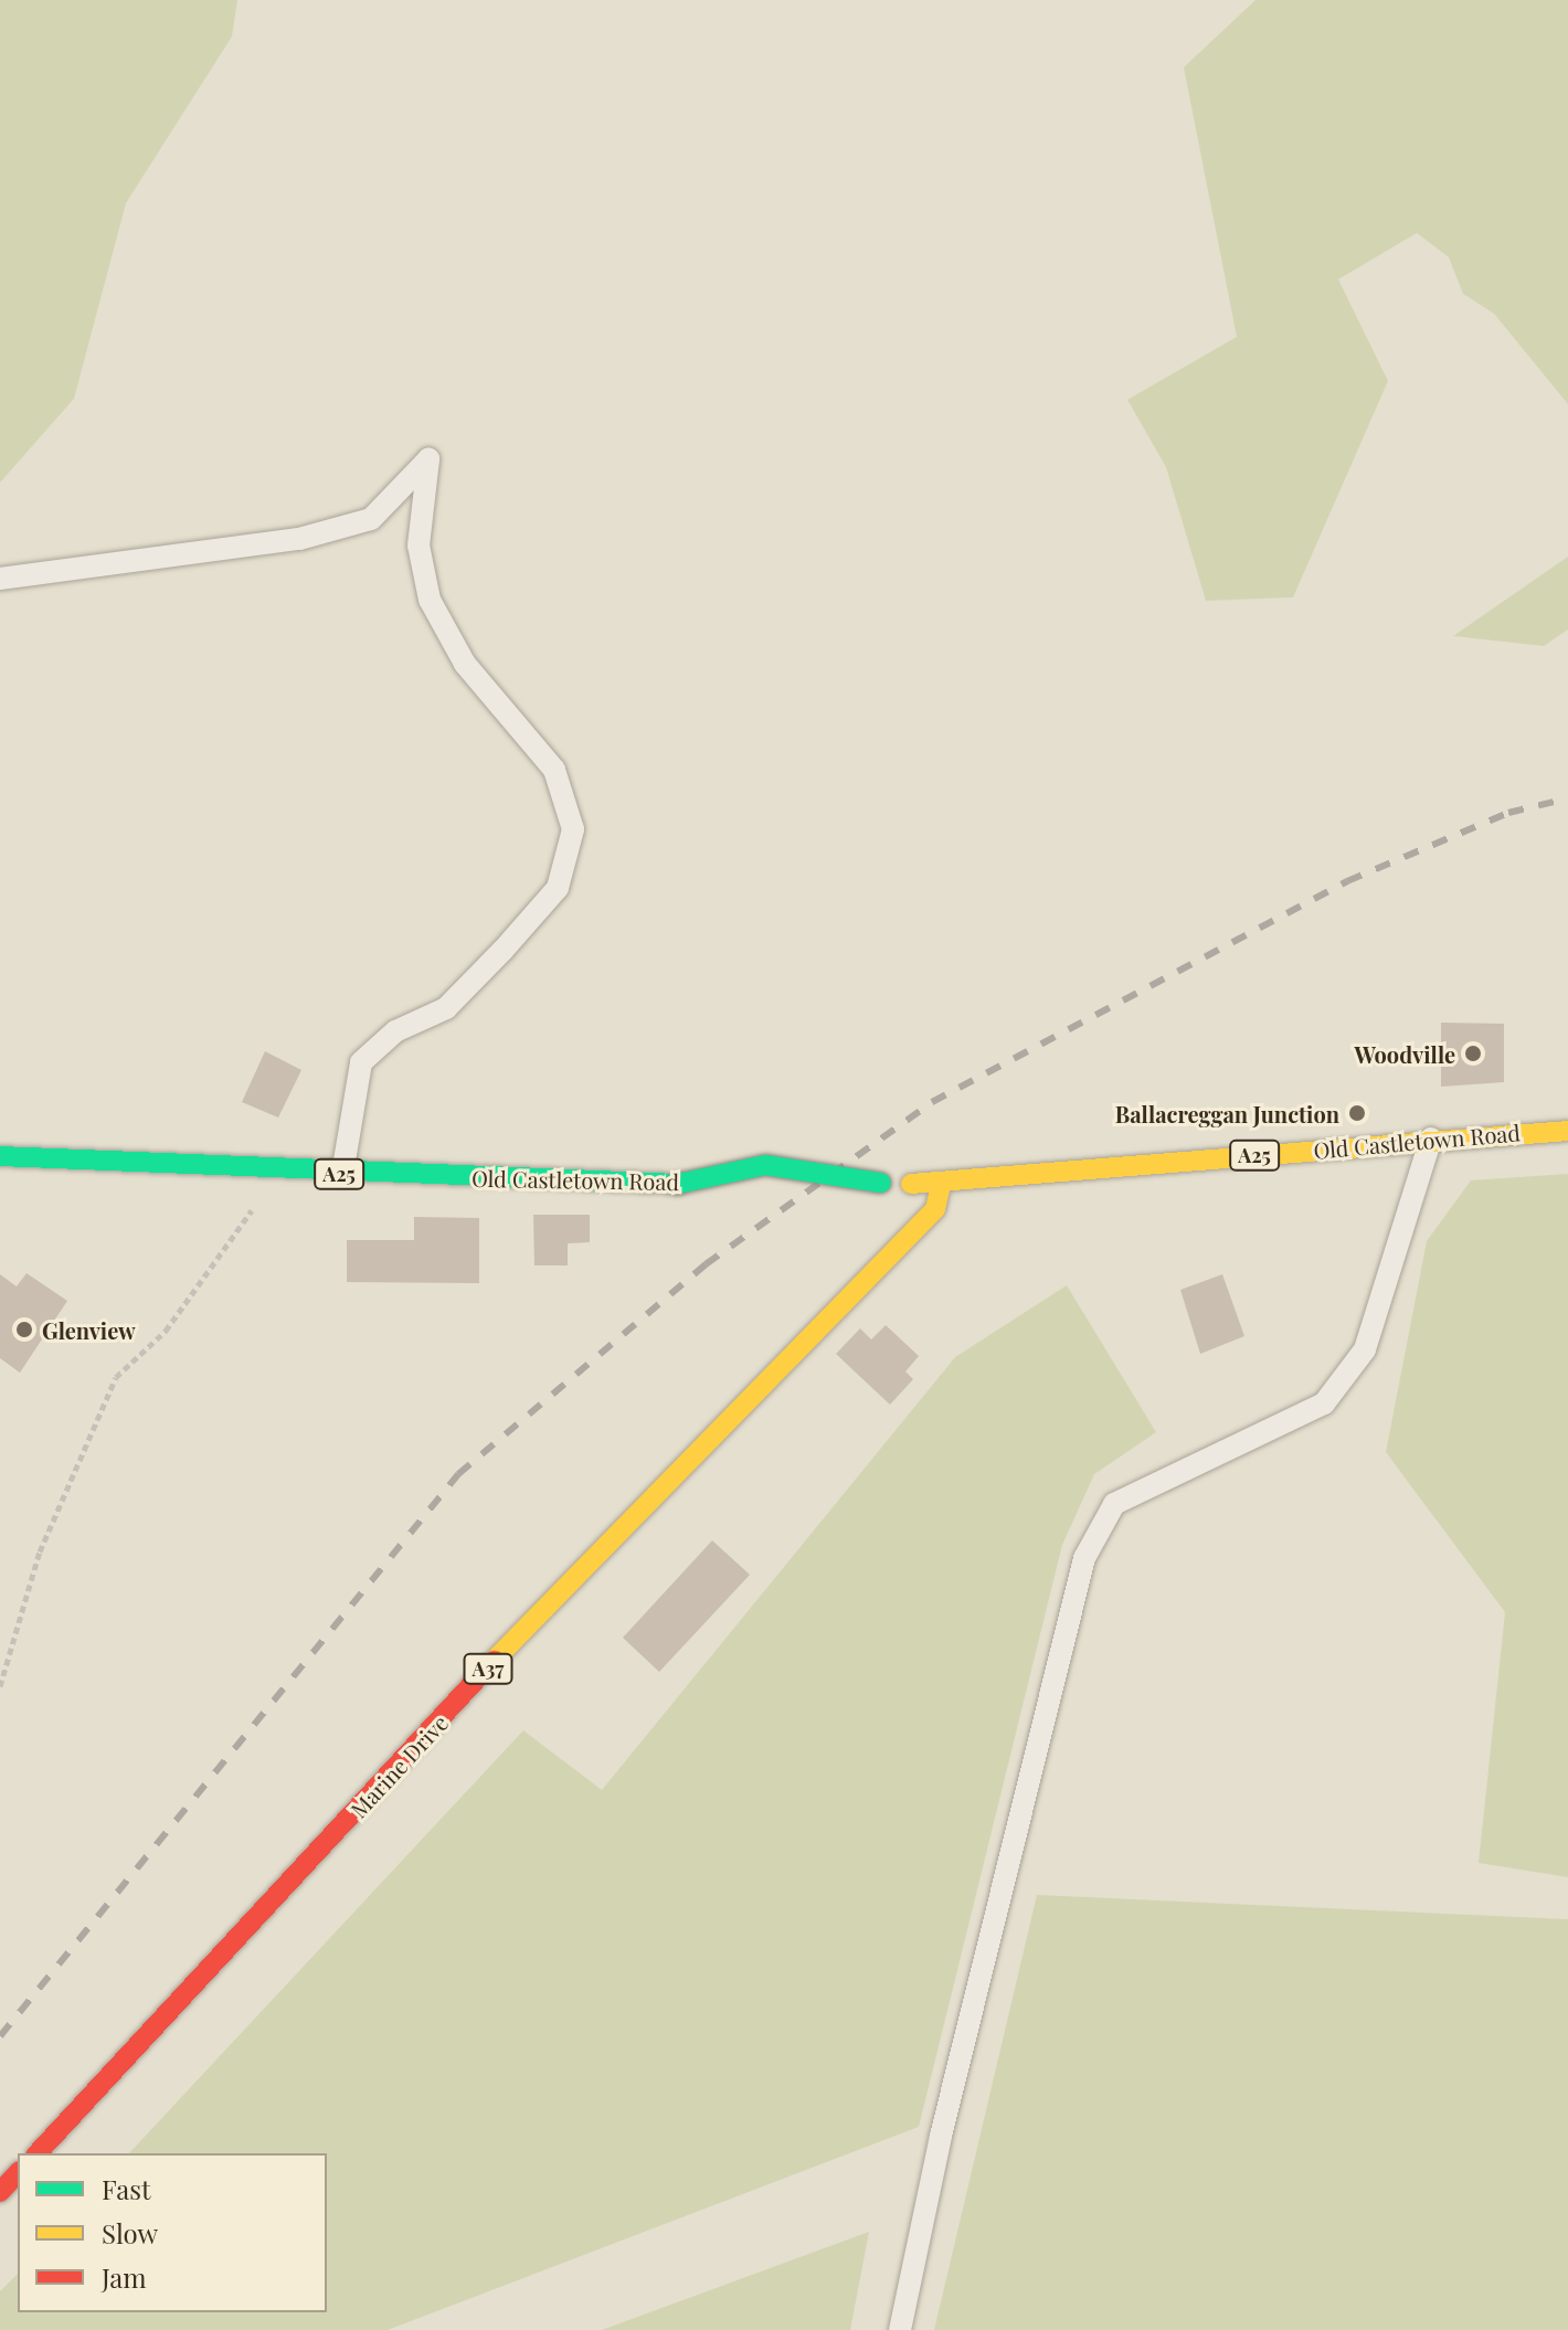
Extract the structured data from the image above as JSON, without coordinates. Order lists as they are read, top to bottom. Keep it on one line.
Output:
{"streets":{"main road":["Old Castletown Road","A25","A37","Marine Drive"]},"crossings":[["Old Castletown Road","Marine Drive"]],"places":["Woodville","Ballacreggan Junction","Glenview"],"legend":["Fast","Slow","Jam"]}
